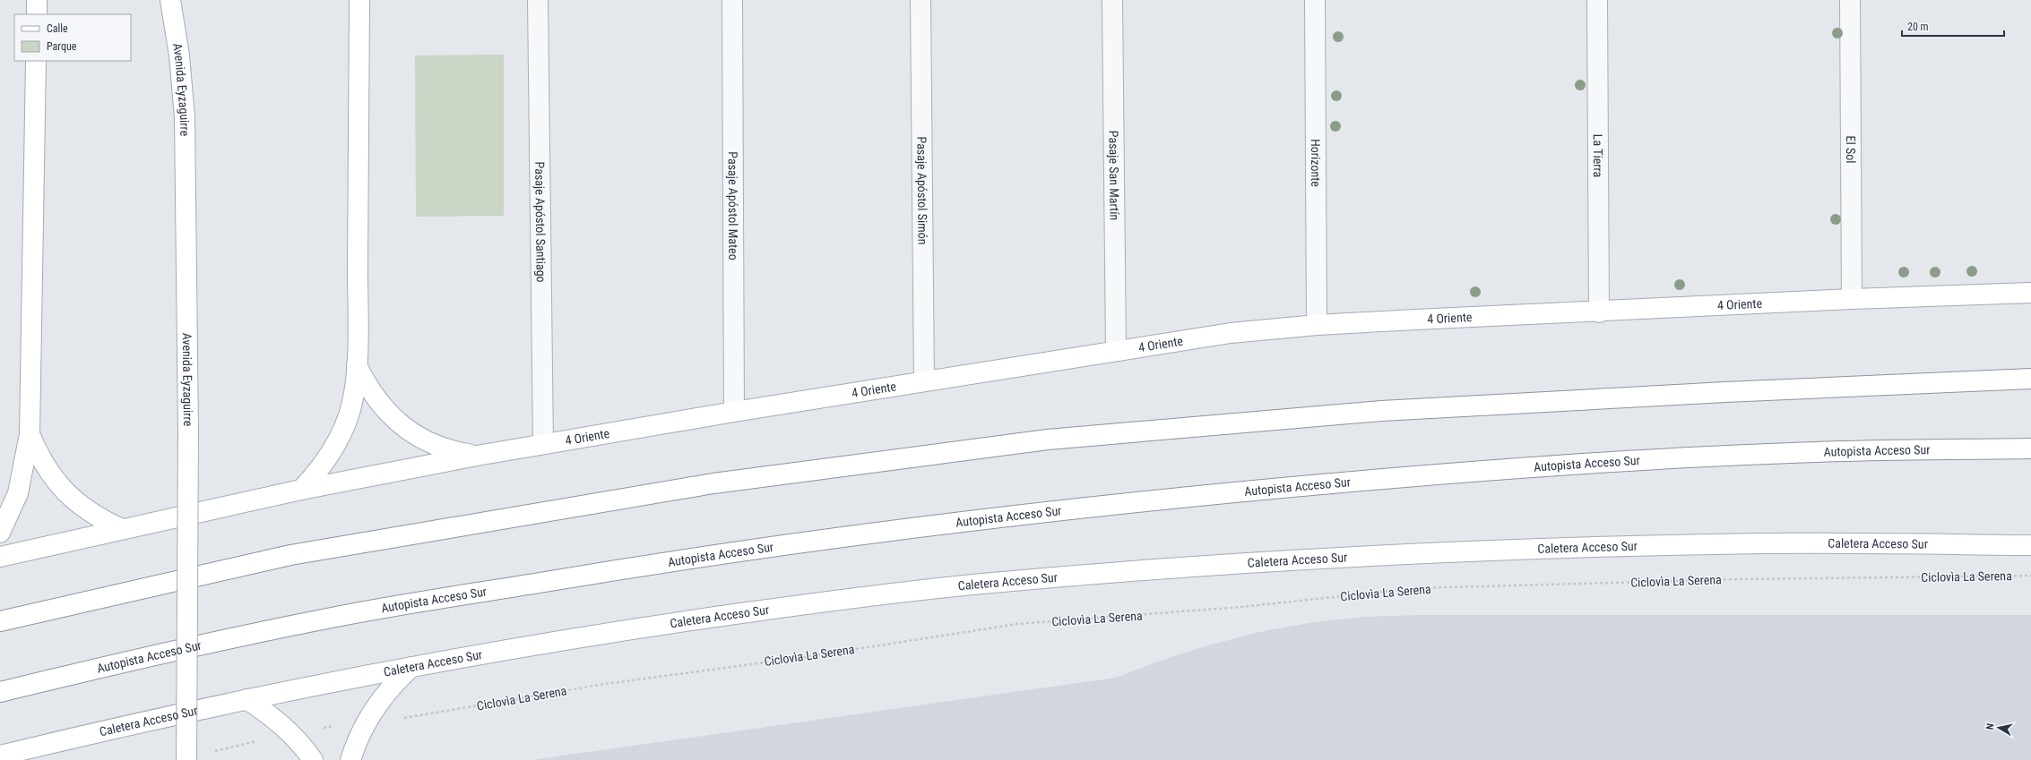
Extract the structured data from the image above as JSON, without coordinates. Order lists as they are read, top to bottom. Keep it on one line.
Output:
{"streets":{"main road":["Avenida Eyzaguirre","4 Oriente","Autopista Acceso Sur","Caletera Acceso Sur"],"street":["El Sol","La Tierra","Horizonte","Pasaje San Martín","Pasaje Apóstol Simón","Pasaje Apóstol Mateo","Pasaje Apóstol Santiago"],"path":["Ciclovìa La Serena"]},"crossings":[["El Sol","4 Oriente"],["La Tierra","4 Oriente"],["Horizonte","4 Oriente"],["Pasaje San Martín","4 Oriente"],["Pasaje Apóstol Simón","4 Oriente"],["Pasaje Apóstol Mateo","4 Oriente"],["Pasaje Apóstol Santiago","4 Oriente"]],"legend":["Calle","Parque"],"scale_bar":"20 m","north":"left"}
